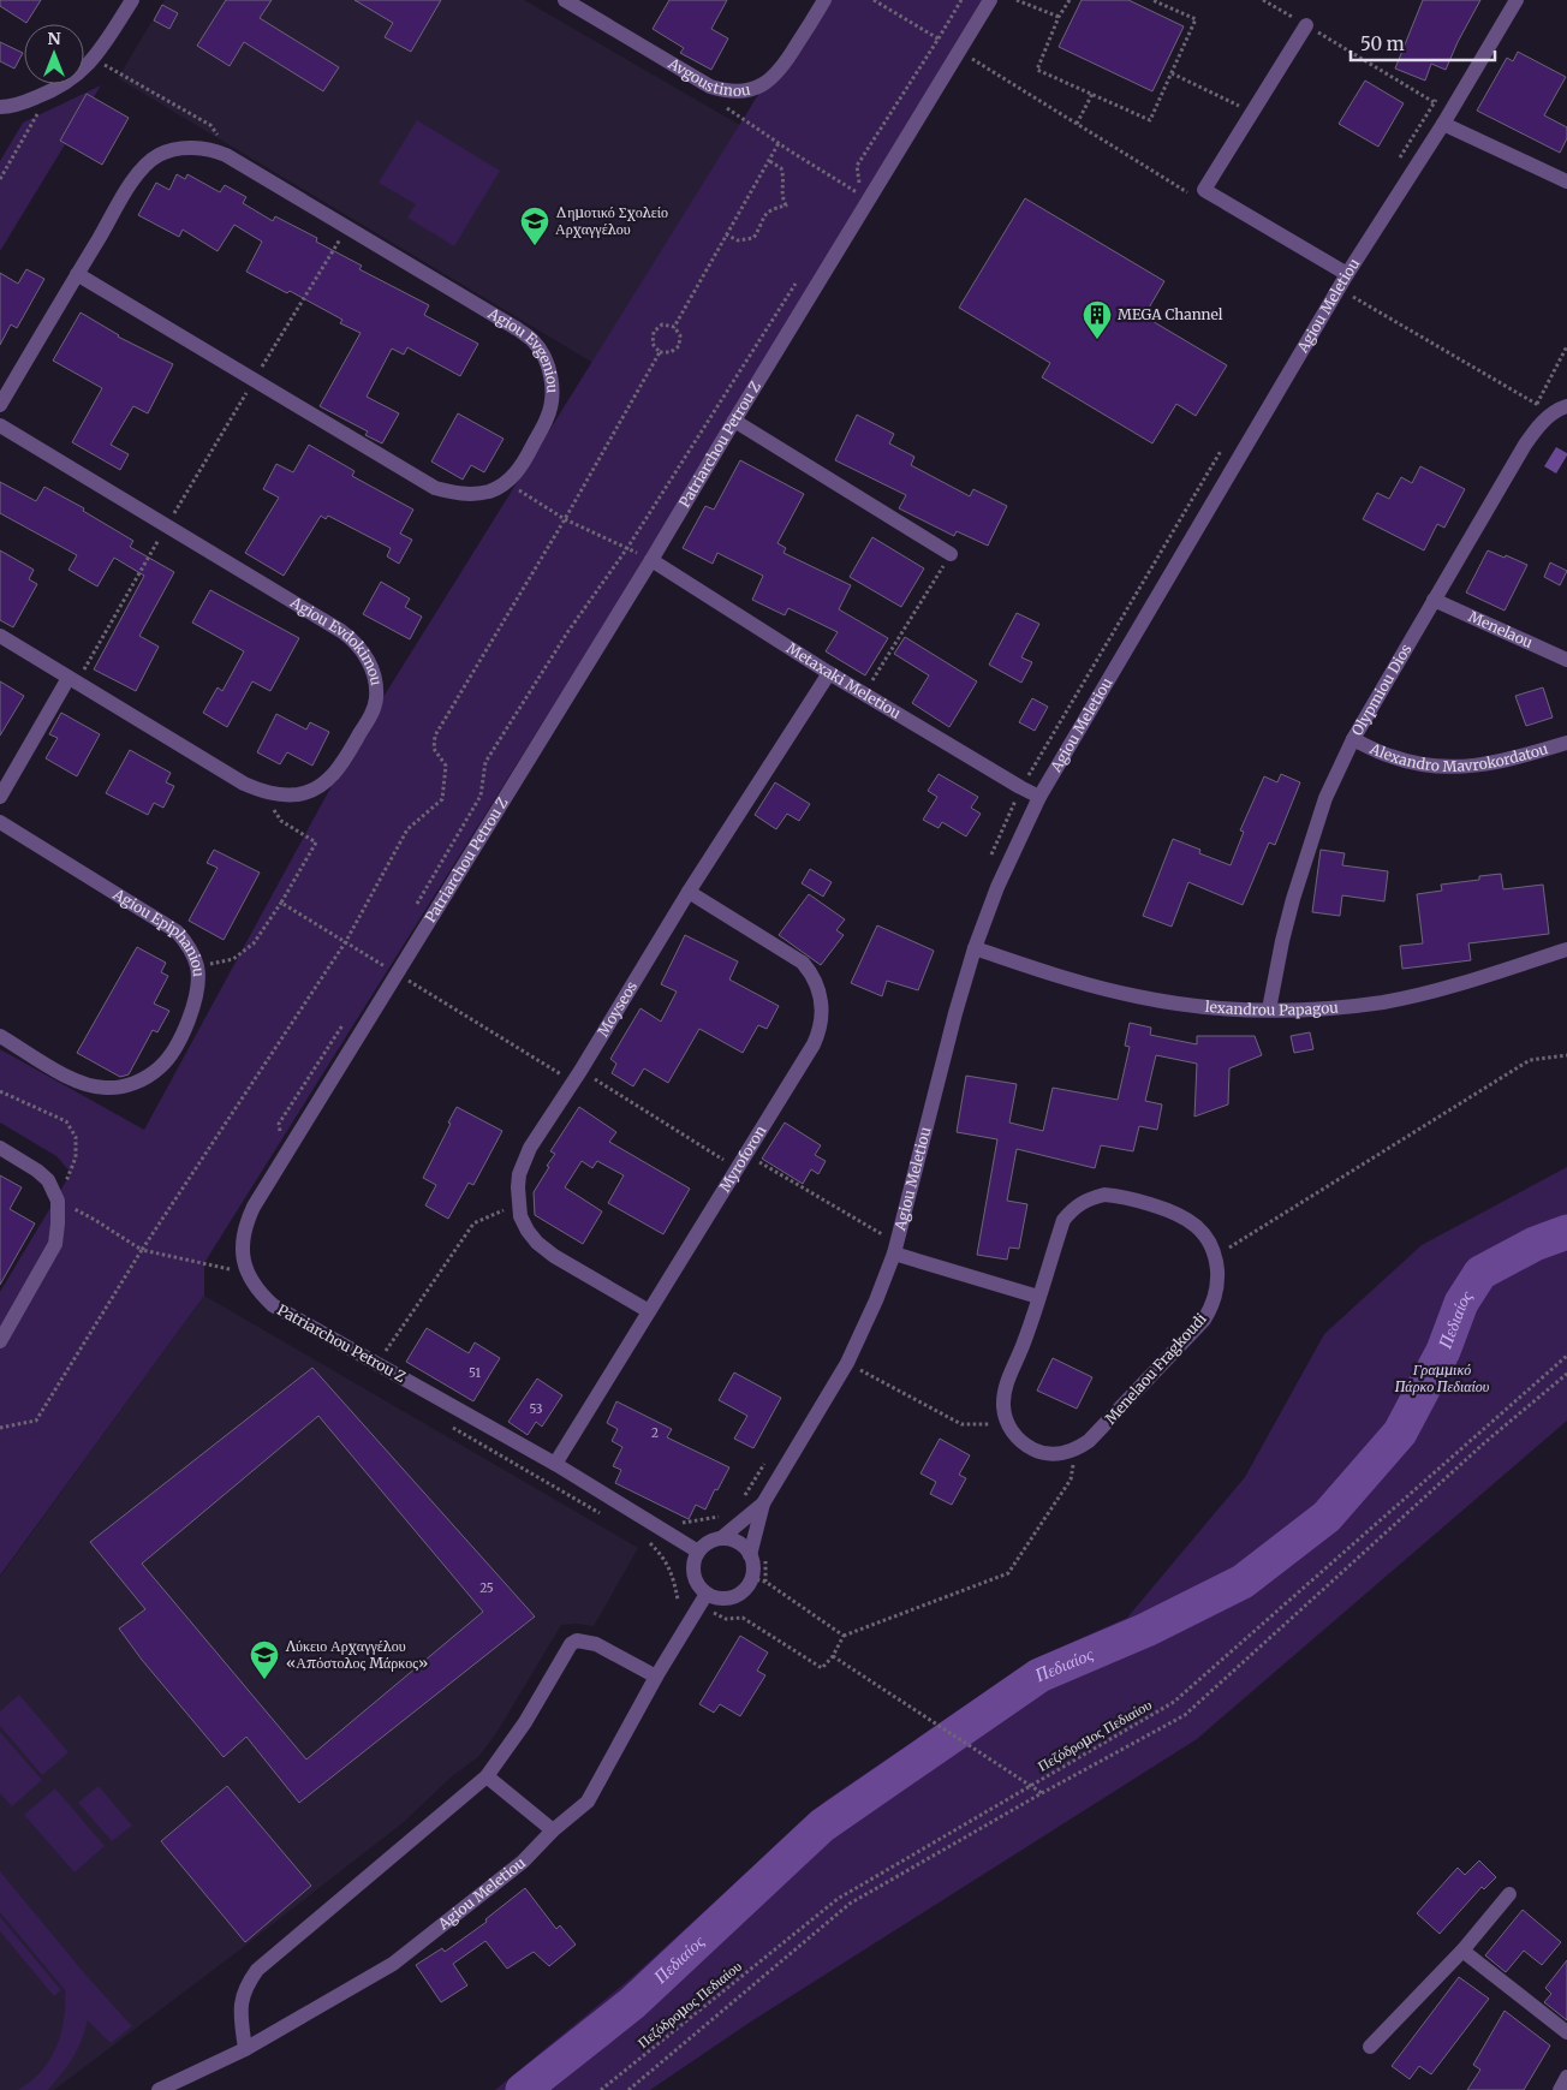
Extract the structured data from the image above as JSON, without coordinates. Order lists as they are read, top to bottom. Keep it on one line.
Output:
{"streets":{"street":["Avgoustinou","Agiou Meletiou","Agiou Evgeniou","Patriarchou Petrou Z","Menelaou","Agiou Evdokimou","Metaxaki Meletiou","Olypmiou Dios","Alexandro Mavrokordatou","Agiou Epiphaniou","lexandrou Papagou","Moyseos","Myroforon","Menelaou Fragkoudi"],"path":["Πεζόδρομος Πεδιαίου"]},"crossings":[["Agiou Meletiou","Patriarchou Petrou Z"],["Agiou Meletiou","Metaxaki Meletiou"],["Agiou Meletiou","lexandrou Papagou"],["Patriarchou Petrou Z","Metaxaki Meletiou"],["Patriarchou Petrou Z","Myroforon"],["Menelaou","Olypmiou Dios"],["Metaxaki Meletiou","Moyseos"],["Olypmiou Dios","Alexandro Mavrokordatou"],["Olypmiou Dios","lexandrou Papagou"],["Moyseos","Myroforon"]],"water":["Πεδιαίος"],"parks":["Γραμμικό Πάρκο Πεδιαίου"],"places":{"school or university":["Δημοτικό Σχολείο Αρχαγγέλου","Λύκειο Αρχαγγέλου «Απόστολος Μάρκος»"],"building":["MEGA Channel"]},"house_numbers":["51","53","2","25"],"scale_bar":"50 m","north":"top"}
